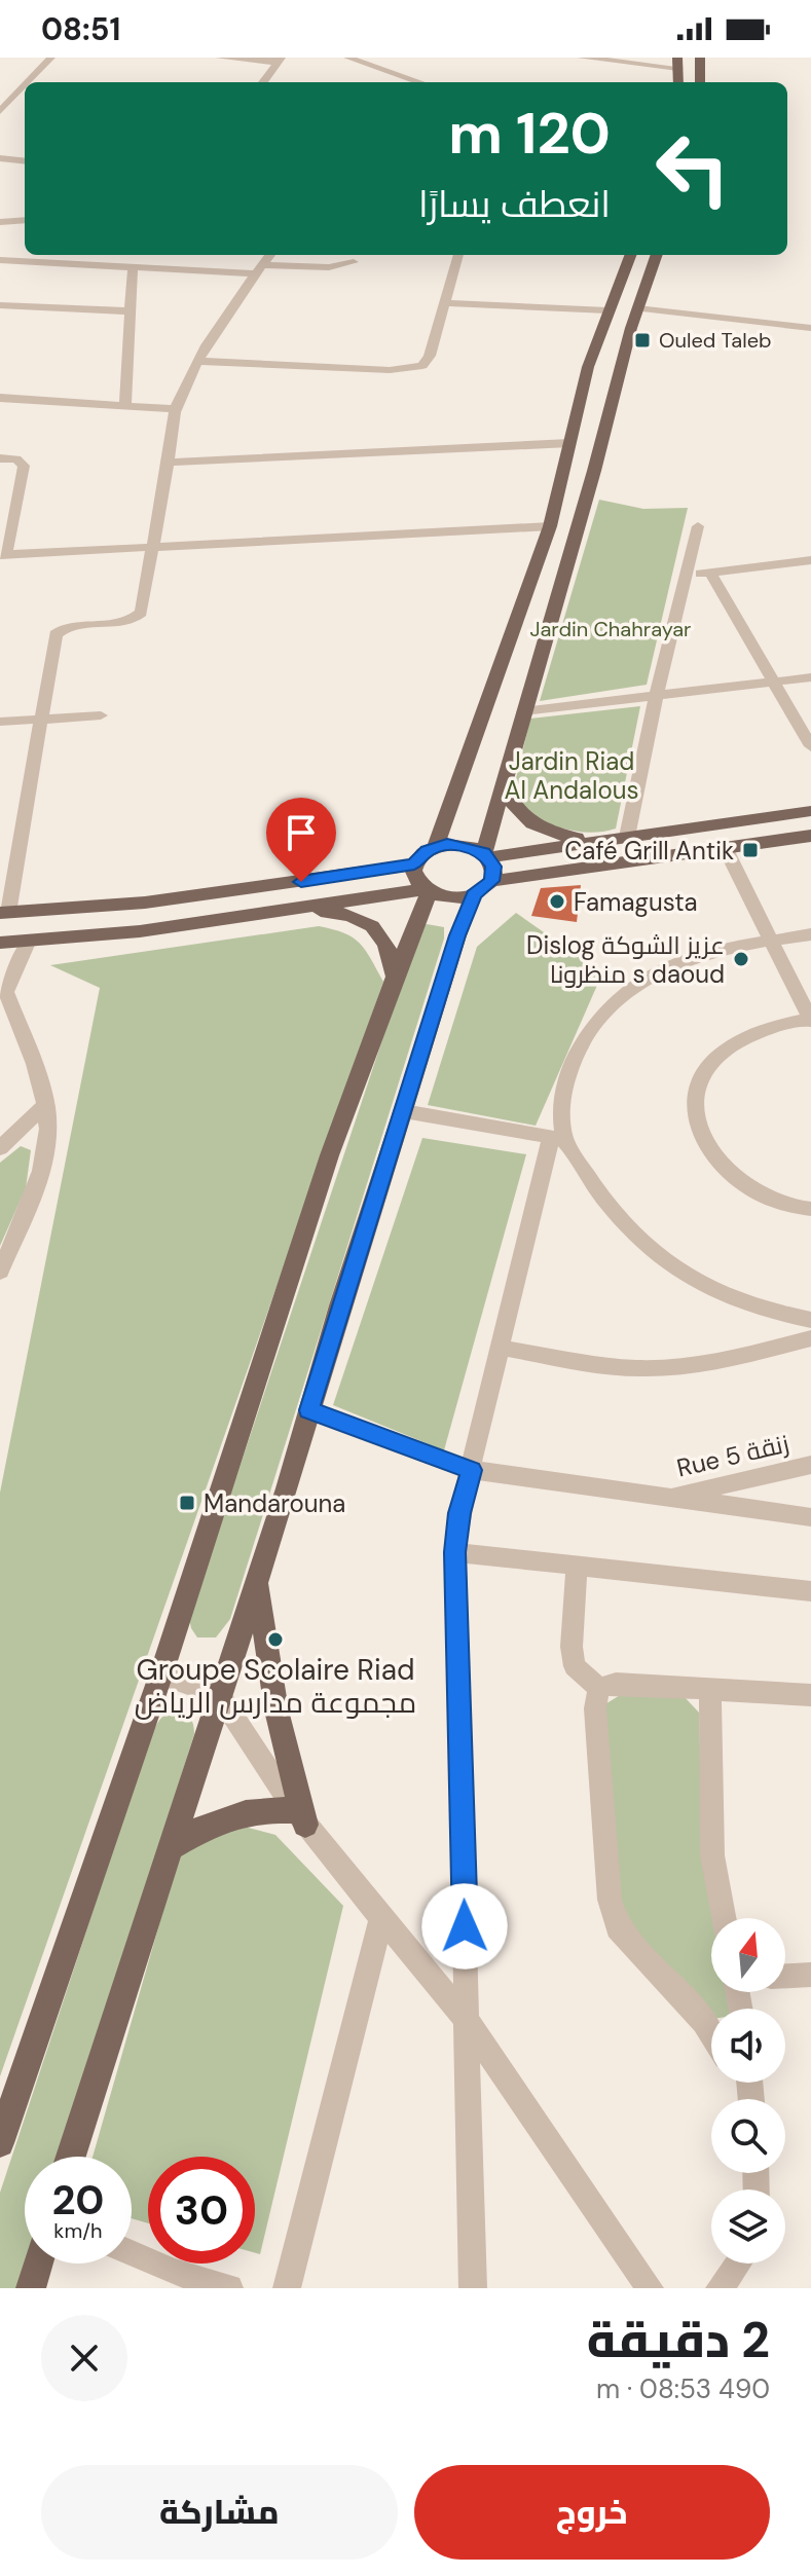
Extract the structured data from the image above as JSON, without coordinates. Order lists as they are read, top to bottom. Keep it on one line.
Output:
{"streets":{"street":["Rue 5 زنقة"]},"parks":["Jardin Chahrayar","Jardin Riad Al Andalous"],"places":{"transit":["Ouled Taleb","Café Grill Antik","Mandarouna"],"other":["Famagusta","Dislog عزيز الشوكة منظرونا s daoud","Groupe Scolaire Riad مجموعة مدارس الرياض"]},"north":"top","page":{"status":"08:51","turn":["120 m","انعطف يسارًا"],"speed":"20 km/h","limit":"30","heading":["2 دقيقة","490 m · 08:53"],"buttons":["خروج","مشاركة"]}}
